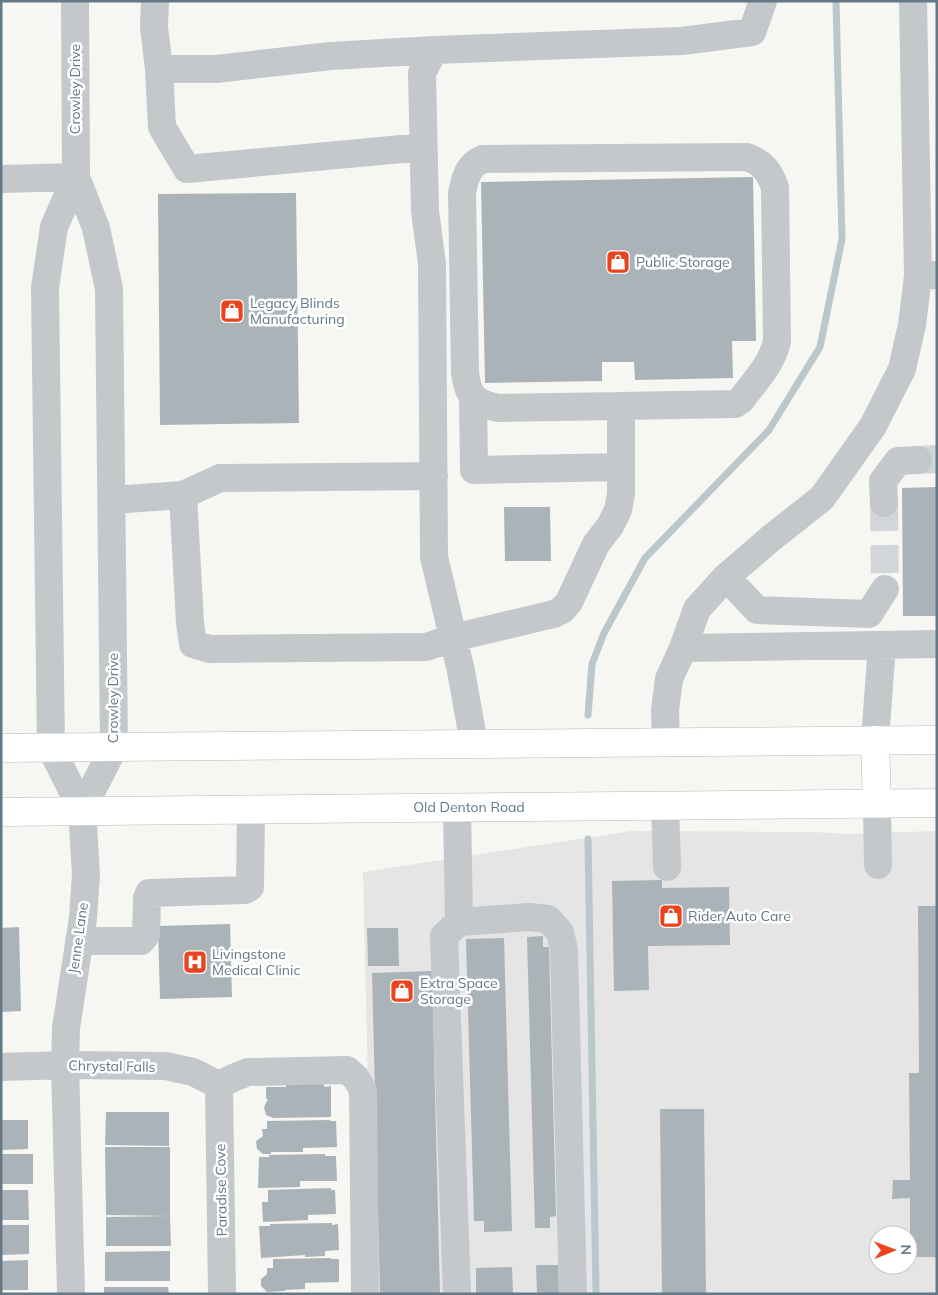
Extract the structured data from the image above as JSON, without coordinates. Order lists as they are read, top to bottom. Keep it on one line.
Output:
{"streets":{"main road":["Old Denton Road"],"street":["Crowley Drive","Jenne Lane","Chrystal Falls","Paradise Cove"]},"crossings":[["Crowley Drive","Old Denton Road"],["Crowley Drive","Jenne Lane"],["Old Denton Road","Jenne Lane"],["Jenne Lane","Chrystal Falls"],["Chrystal Falls","Paradise Cove"]],"places":{"shop":["Public Storage","Legacy Blinds Manufacturing","Rider Auto Care","Extra Space Storage"],"hospital":["Livingstone Medical Clinic"]},"north":"right"}
